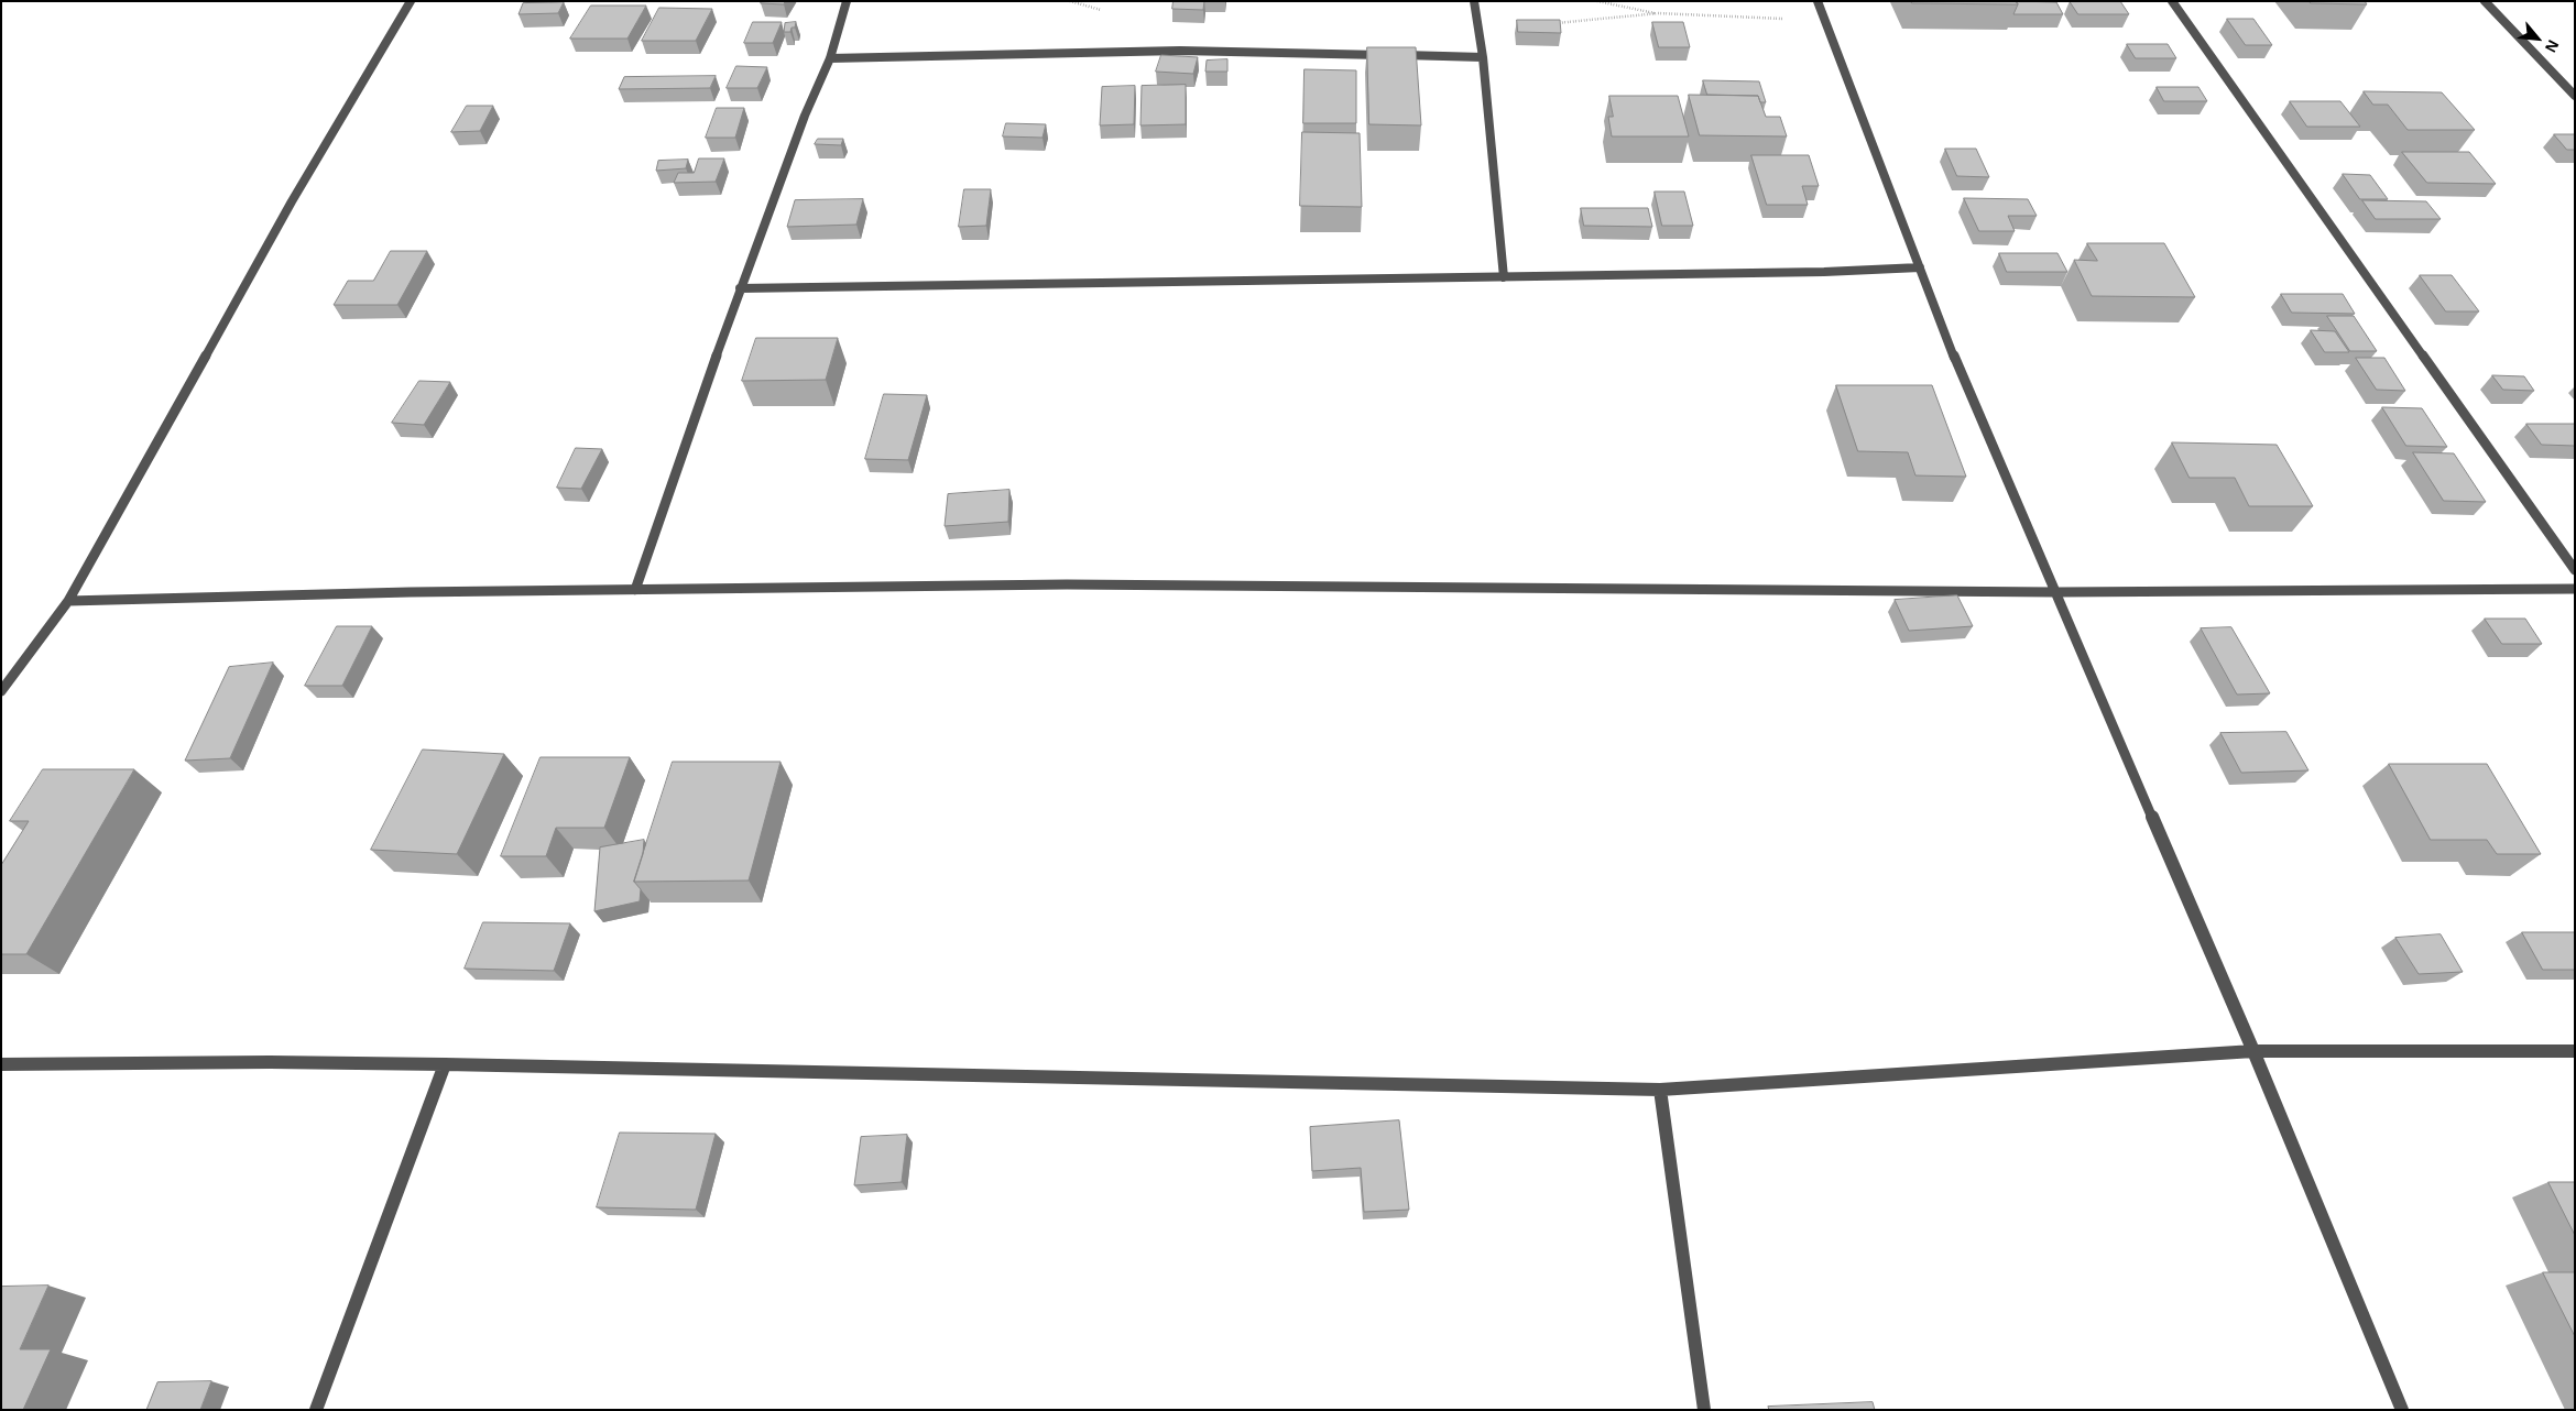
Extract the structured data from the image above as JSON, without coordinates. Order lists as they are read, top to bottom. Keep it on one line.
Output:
{"north":"bottom right"}
